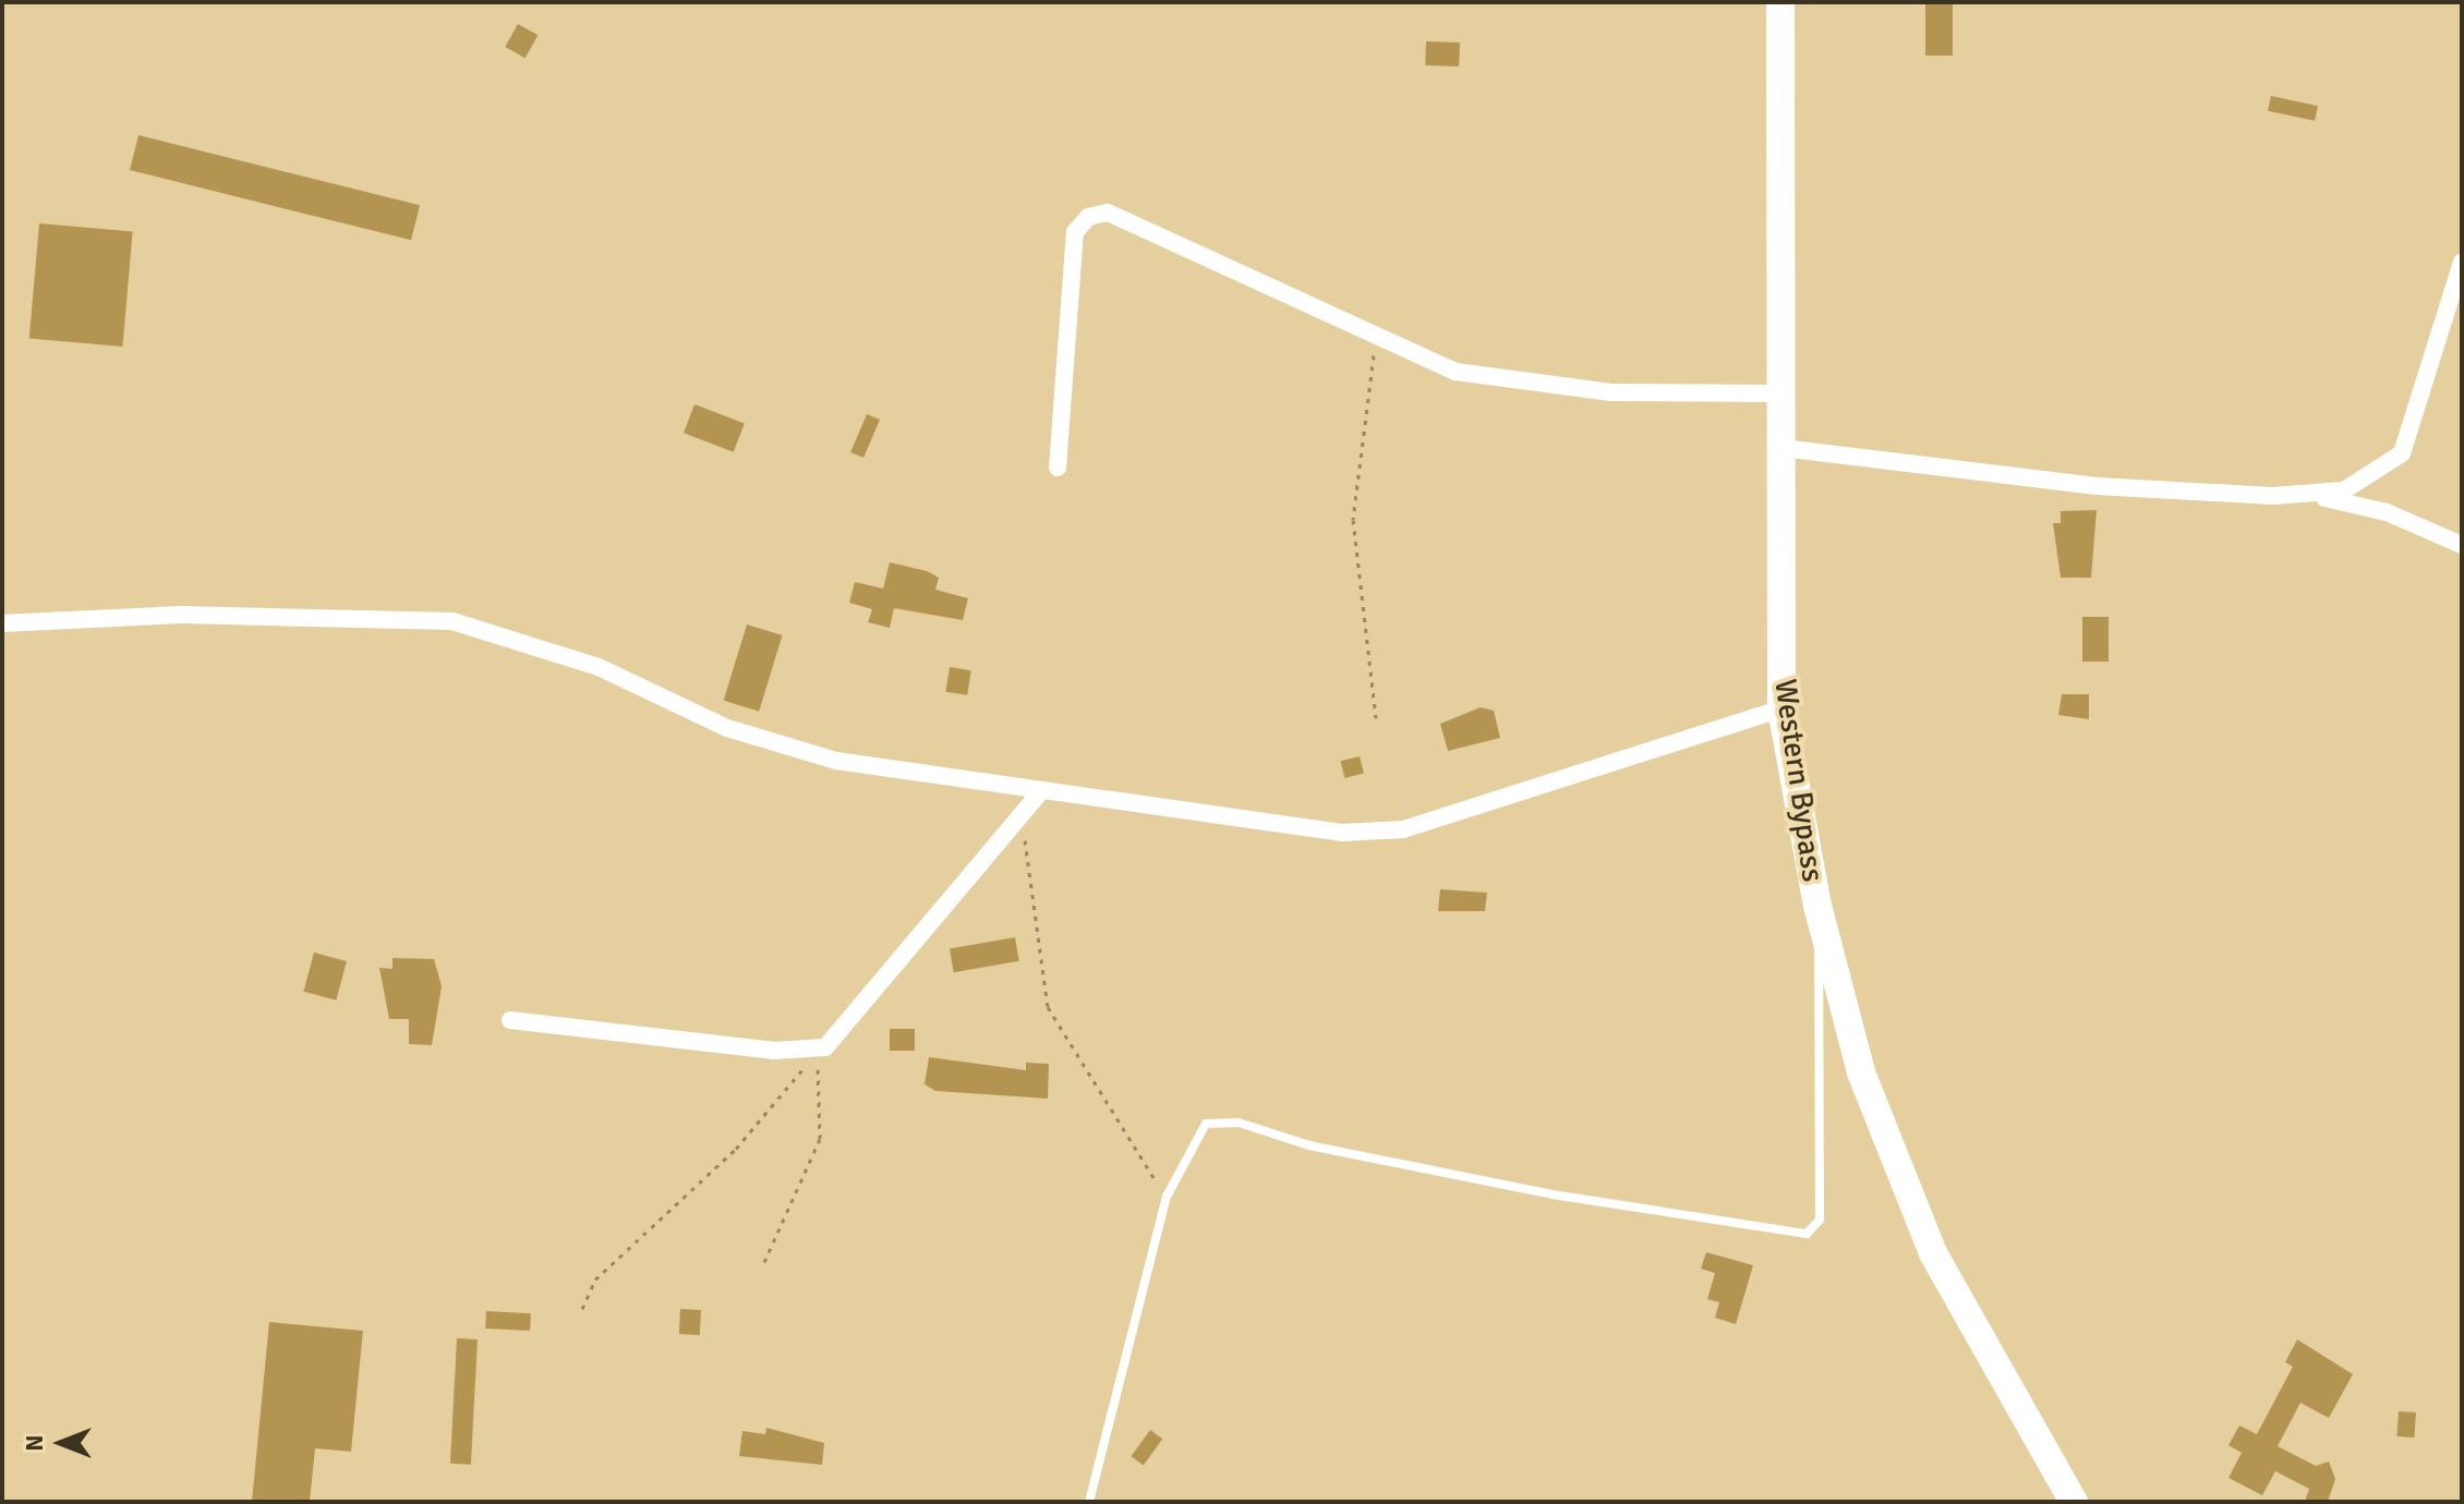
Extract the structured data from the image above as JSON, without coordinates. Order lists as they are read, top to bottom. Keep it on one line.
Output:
{"streets":{"main road":["Western Bypass"]},"north":"left"}
